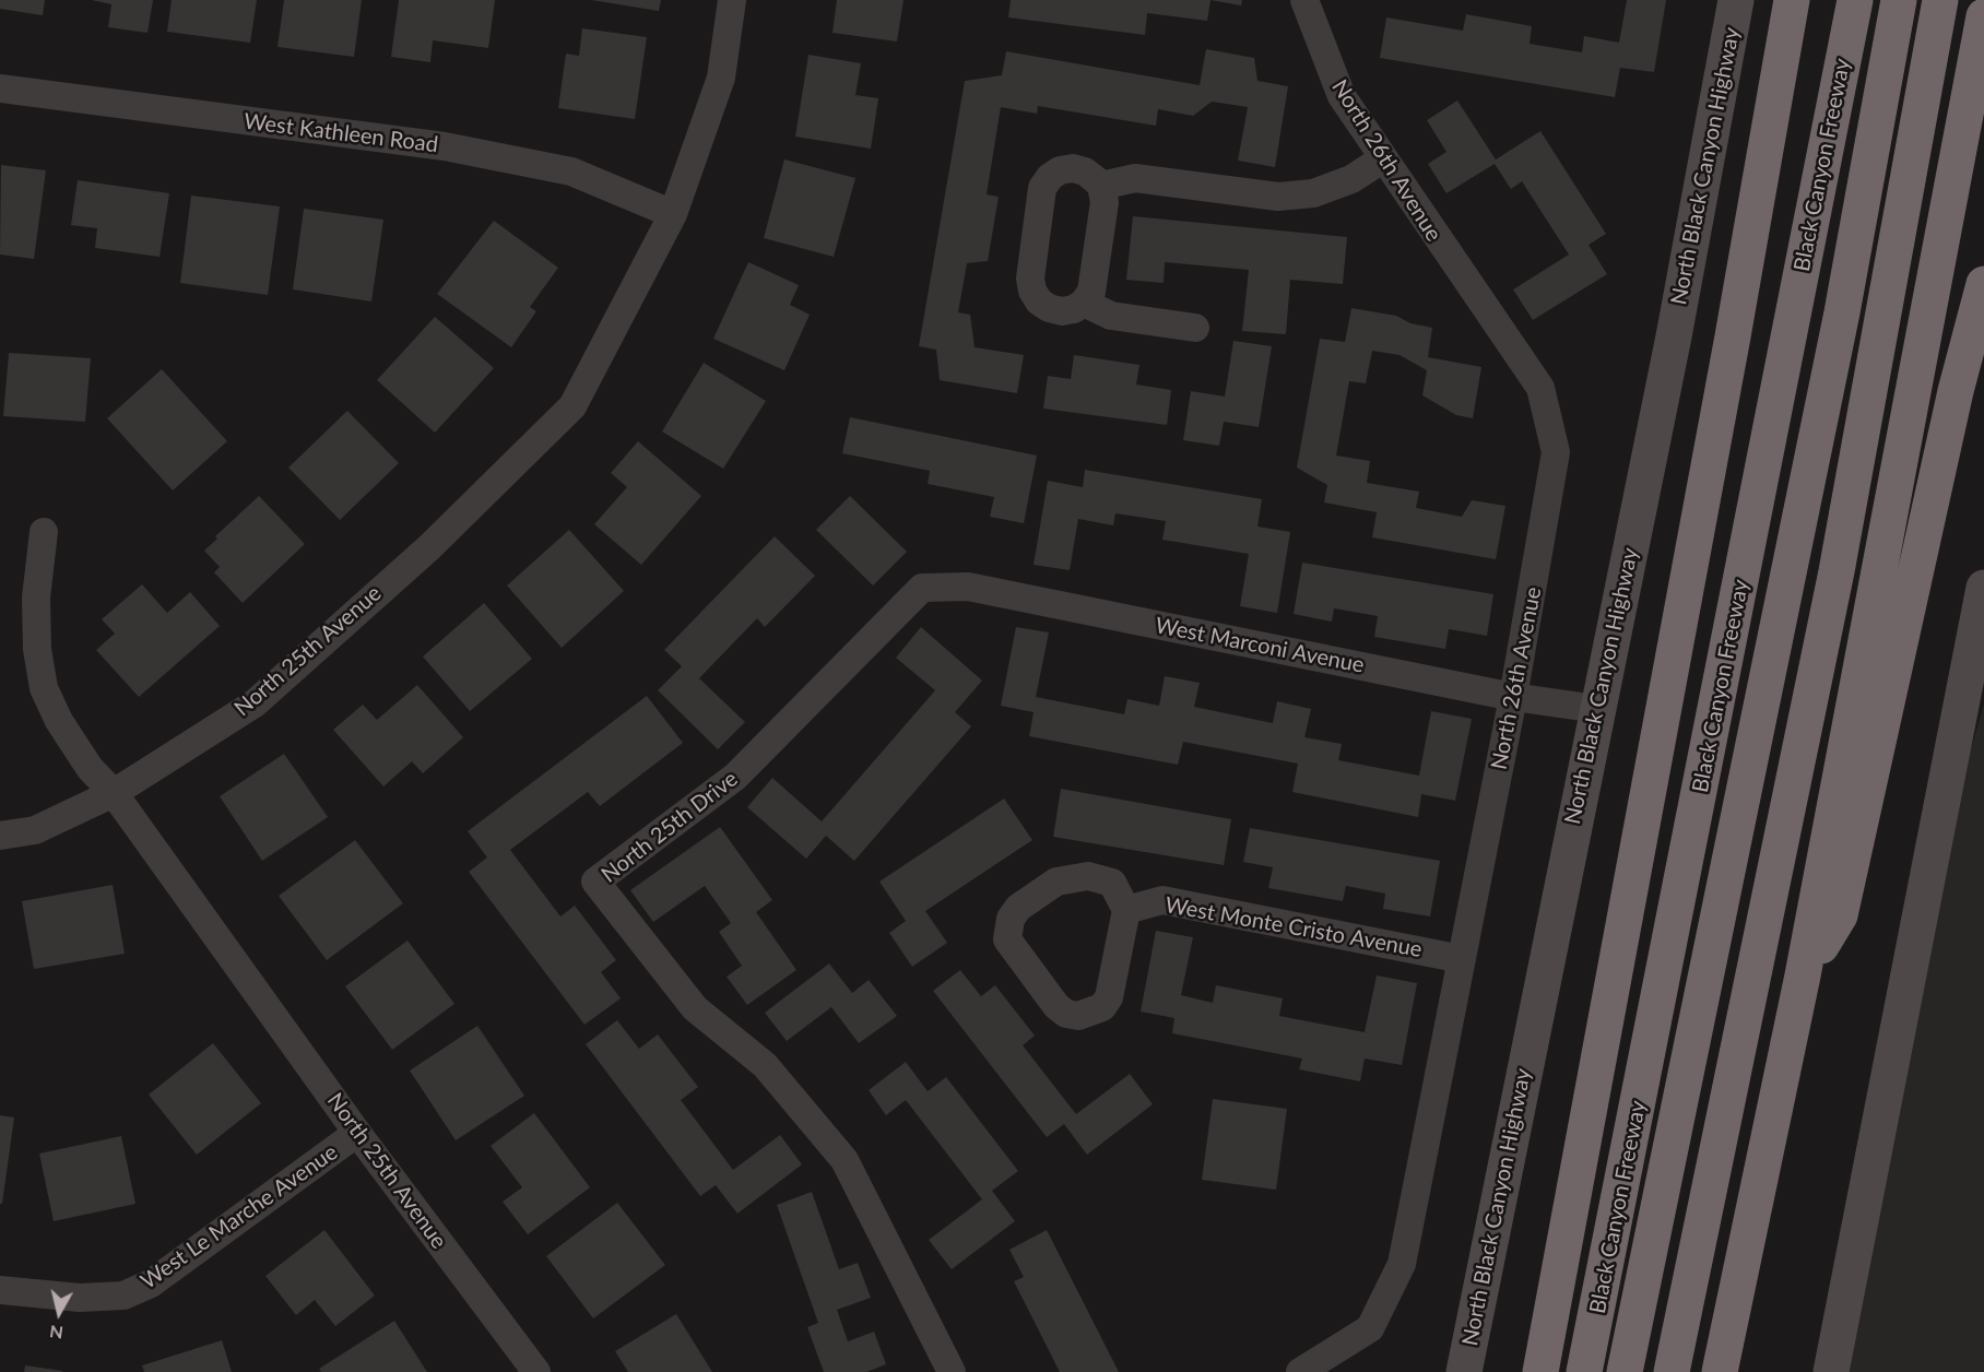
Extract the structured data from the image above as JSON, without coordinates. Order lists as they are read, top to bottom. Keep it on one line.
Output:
{"streets":{"highway":["Black Canyon Freeway"],"main road":["North Black Canyon Highway"],"street":["West Kathleen Road","North 26th Avenue","West Marconi Avenue","North 25th Avenue","North 25th Drive","West Monte Cristo Avenue","West Le Marche Avenue"]},"crossings":[["West Kathleen Road","North 25th Avenue"],["North 26th Avenue","West Marconi Avenue"],["North 26th Avenue","West Monte Cristo Avenue"],["North Black Canyon Highway","West Marconi Avenue"],["West Marconi Avenue","North 25th Drive"],["North 25th Avenue","West Le Marche Avenue"]],"north":"bottom"}
